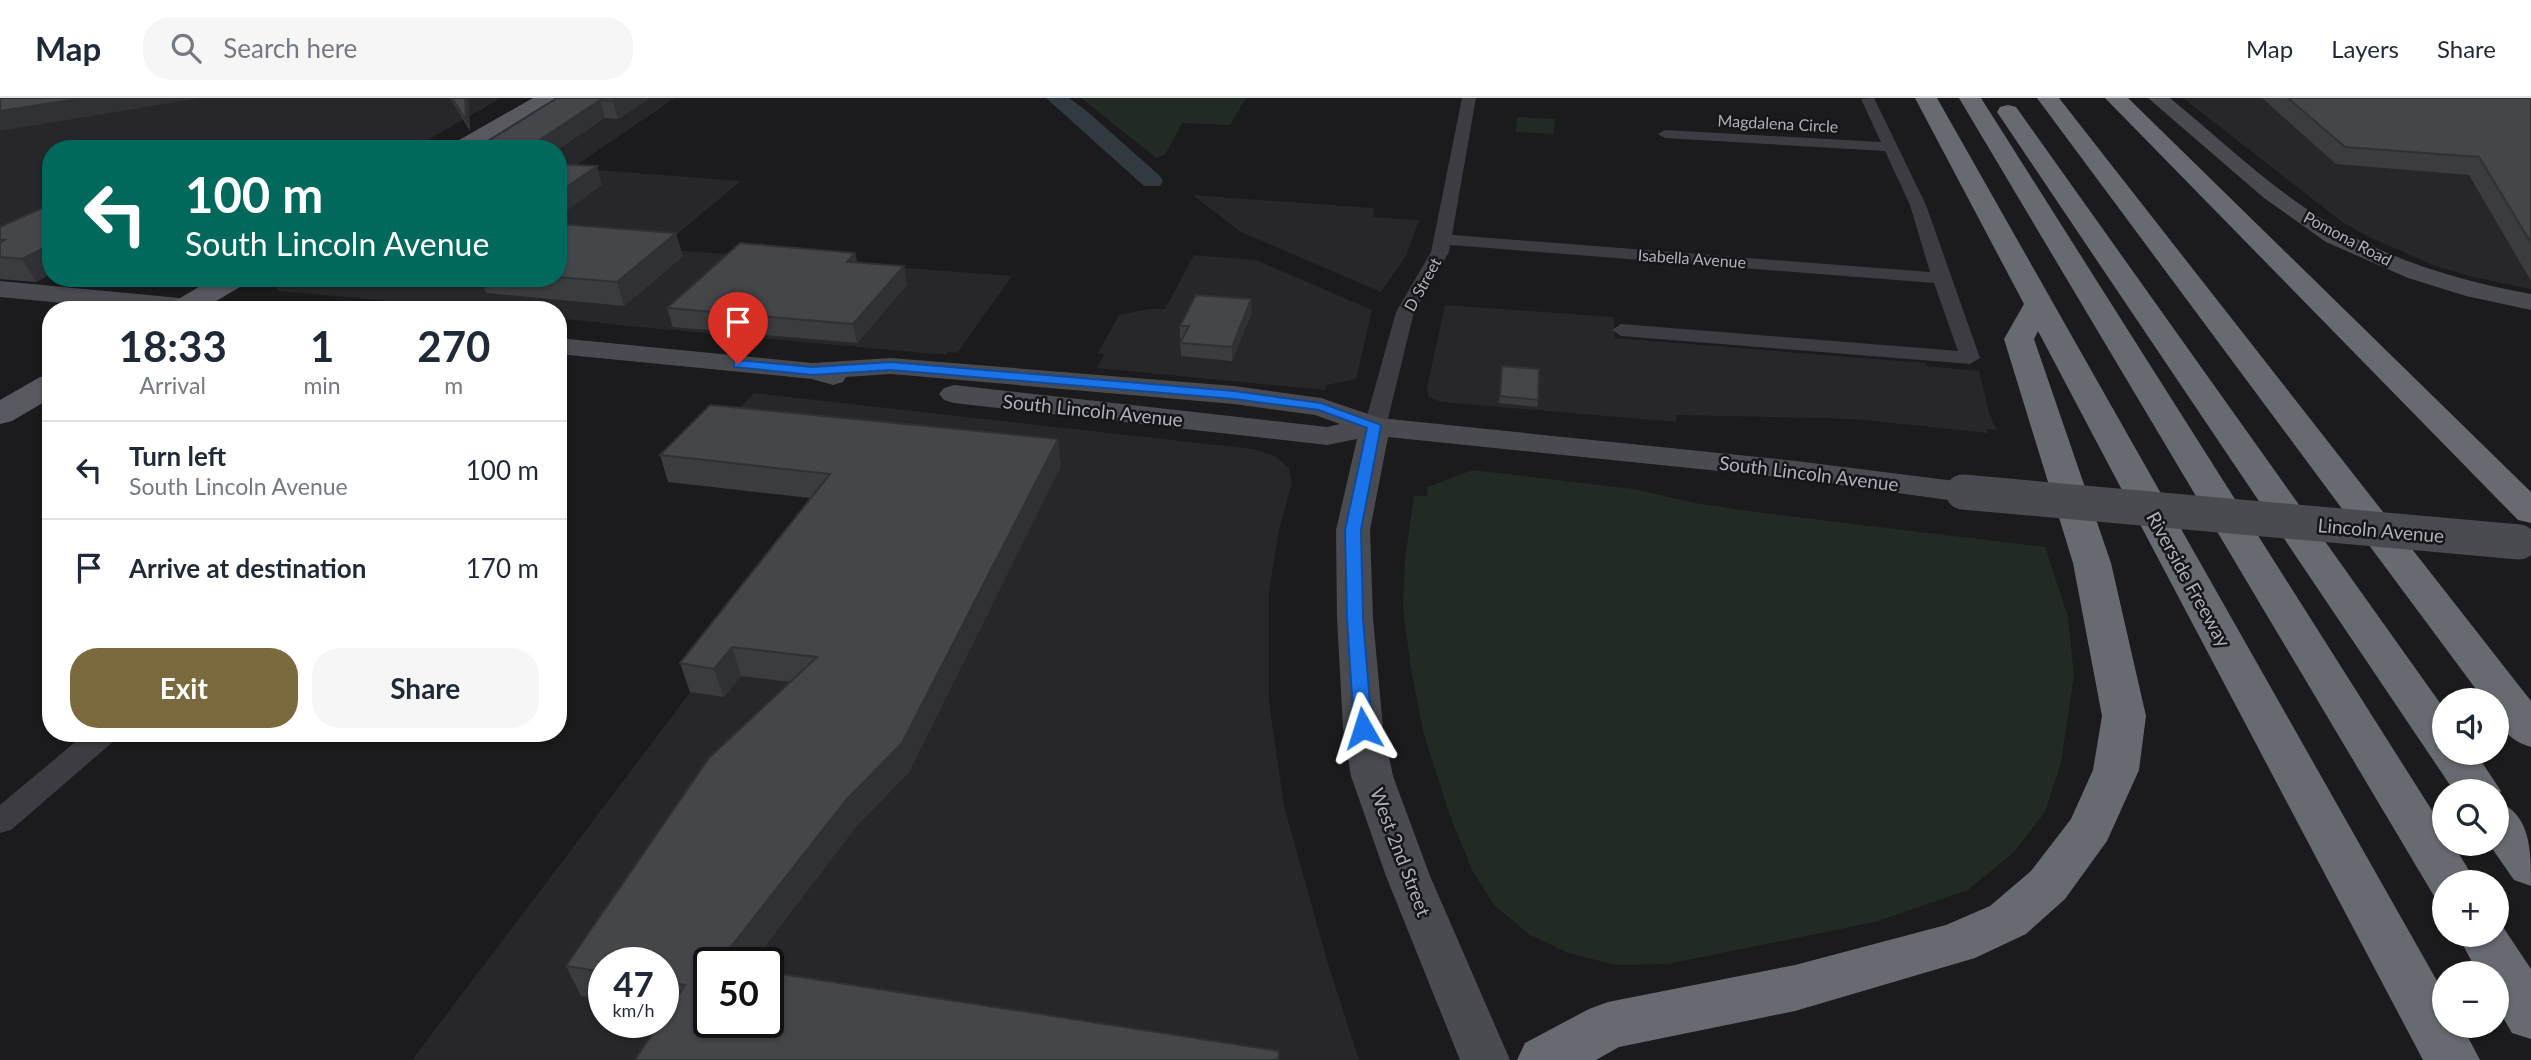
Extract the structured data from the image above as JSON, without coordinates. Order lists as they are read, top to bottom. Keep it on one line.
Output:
{"streets":{"highway":["Riverside Freeway"],"main road":["Pomona Road","South Lincoln Avenue","Lincoln Avenue","West 2nd Street"],"street":["Magdalena Circle","Isabella Avenue","D Street"]},"crossings":[["Isabella Avenue","D Street"],["D Street","South Lincoln Avenue"],["D Street","West 2nd Street"],["South Lincoln Avenue","Lincoln Avenue"],["South Lincoln Avenue","West 2nd Street"]],"page":{"header":"Map","search":"Search here","nav":["Map","Layers","Share"],"turn":["100 m","South Lincoln Avenue"],"eta":["18:33","Arrival","1","min","270","m"],"list":[{"name":"Turn left","note":"South Lincoln Avenue","value":"100 m"},{"name":"Arrive at destination","value":"170 m"}],"buttons":["Exit","Share"],"map_buttons":["+","−"],"speed":"47 km/h","limit":"50"}}
